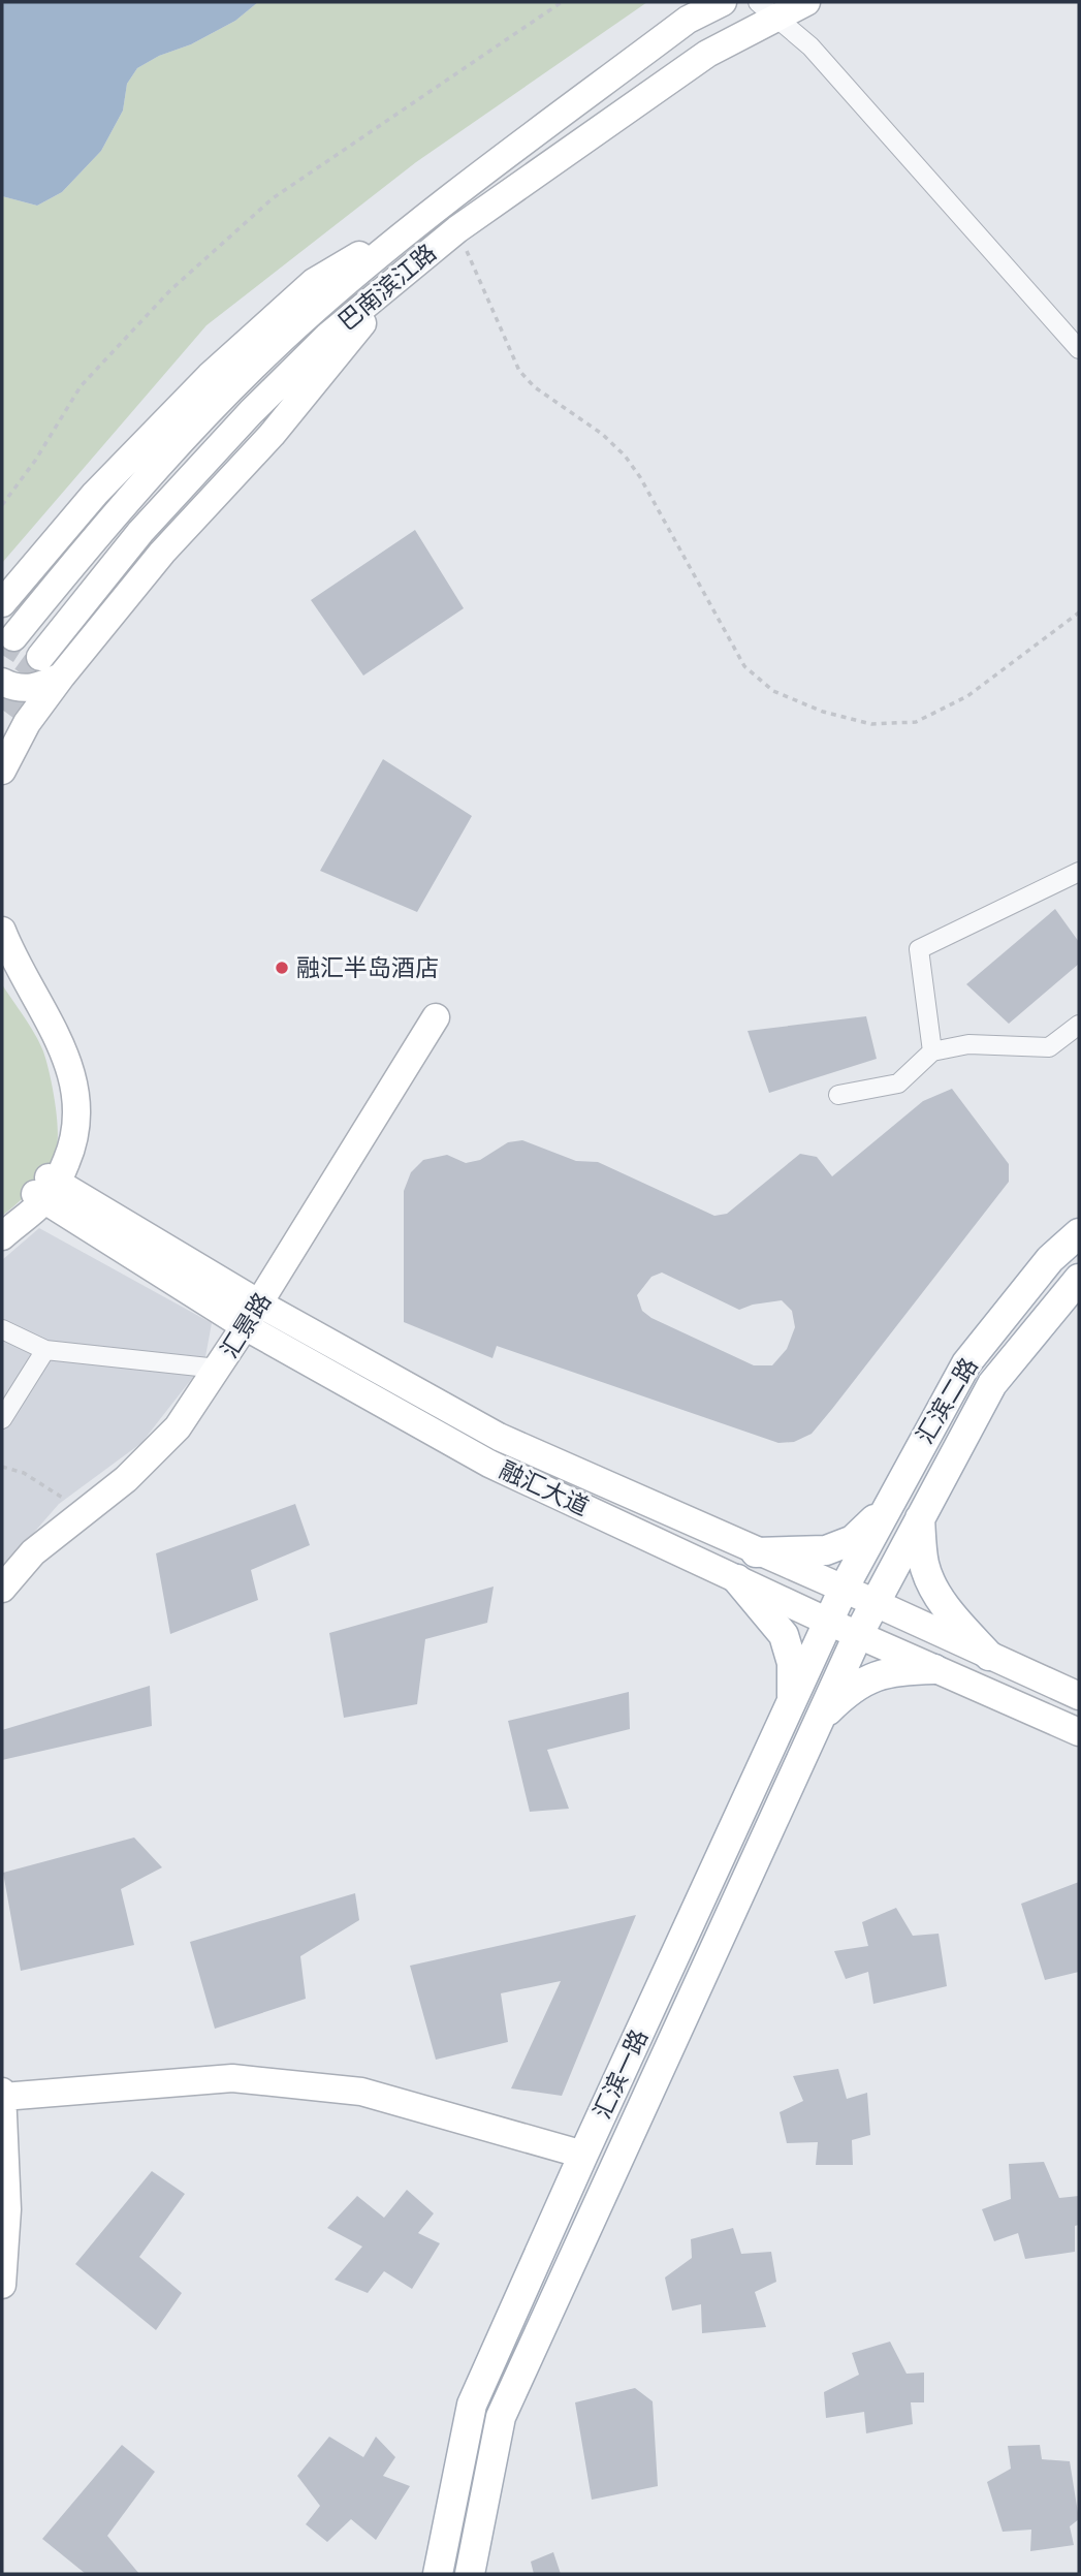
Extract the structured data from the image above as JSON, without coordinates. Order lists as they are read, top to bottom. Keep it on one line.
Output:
{"streets":{"main road":["巴南滨江路","汇景路","汇滨二路","融汇大道","汇滨一路"]},"crossings":[["汇景路","融汇大道"],["汇滨二路","融汇大道"],["汇滨二路","汇滨一路"],["融汇大道","汇滨一路"]],"places":["融汇半岛酒店"]}
